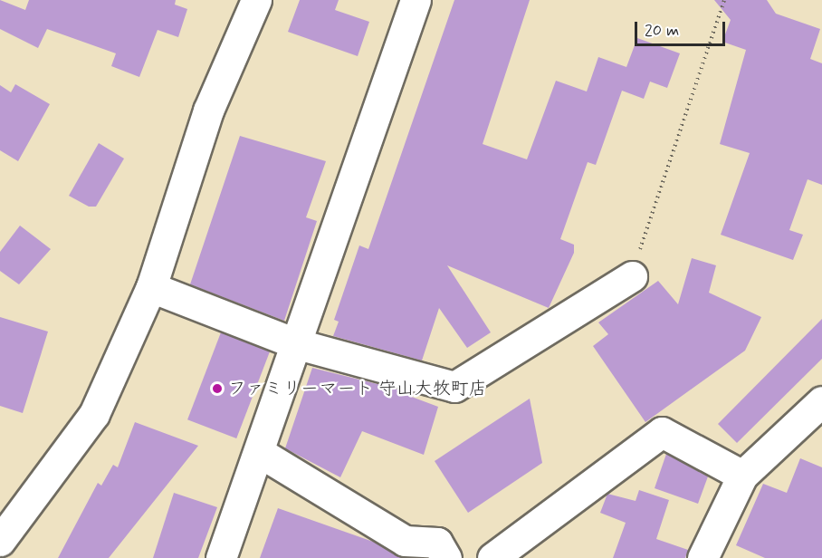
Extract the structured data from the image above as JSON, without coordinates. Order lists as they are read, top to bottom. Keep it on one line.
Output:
{"places":["ファミリーマート 守山大牧町店"],"scale_bar":"20 m"}
